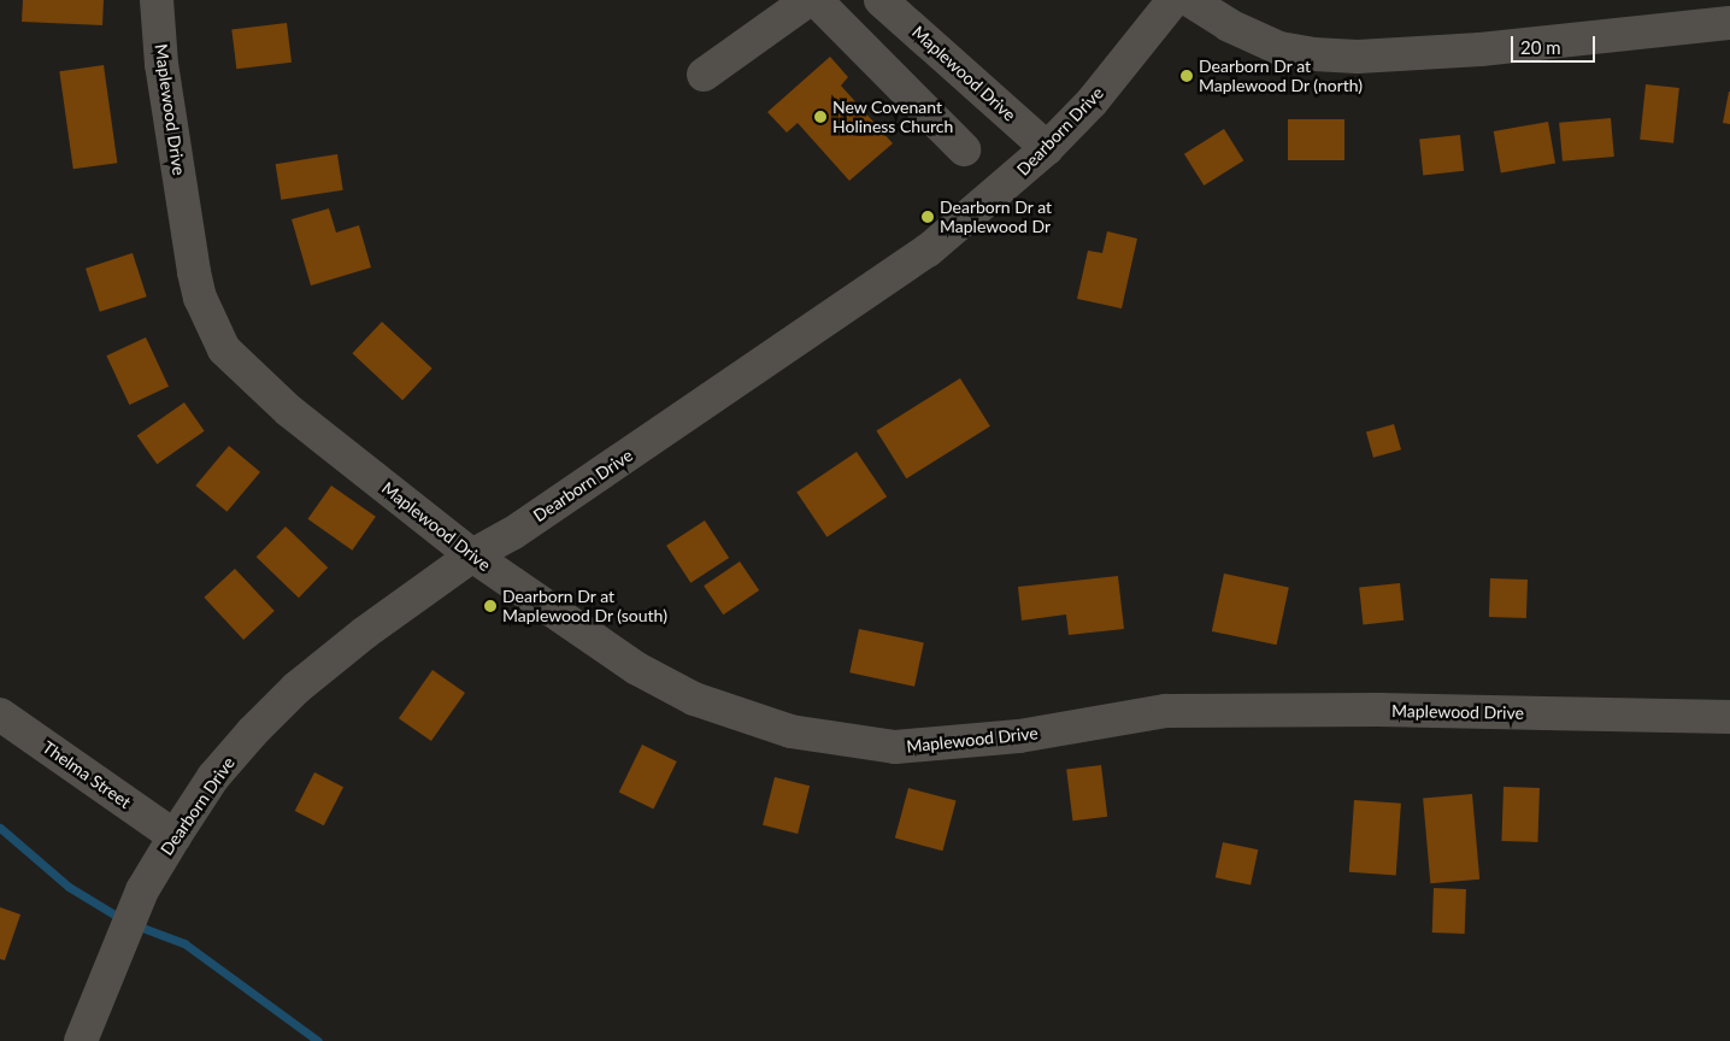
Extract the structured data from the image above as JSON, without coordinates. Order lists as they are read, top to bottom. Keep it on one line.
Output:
{"streets":{"street":["Maplewood Drive","Dearborn Drive","Thelma Street"]},"crossings":[["Maplewood Drive","Dearborn Drive"],["Dearborn Drive","Thelma Street"]],"places":["Dearborn Dr at Maplewood Dr (north)","New Covenant Holiness Church","Dearborn Dr at Maplewood Dr","Dearborn Dr at Maplewood Dr (south)"],"scale_bar":"20 m"}
